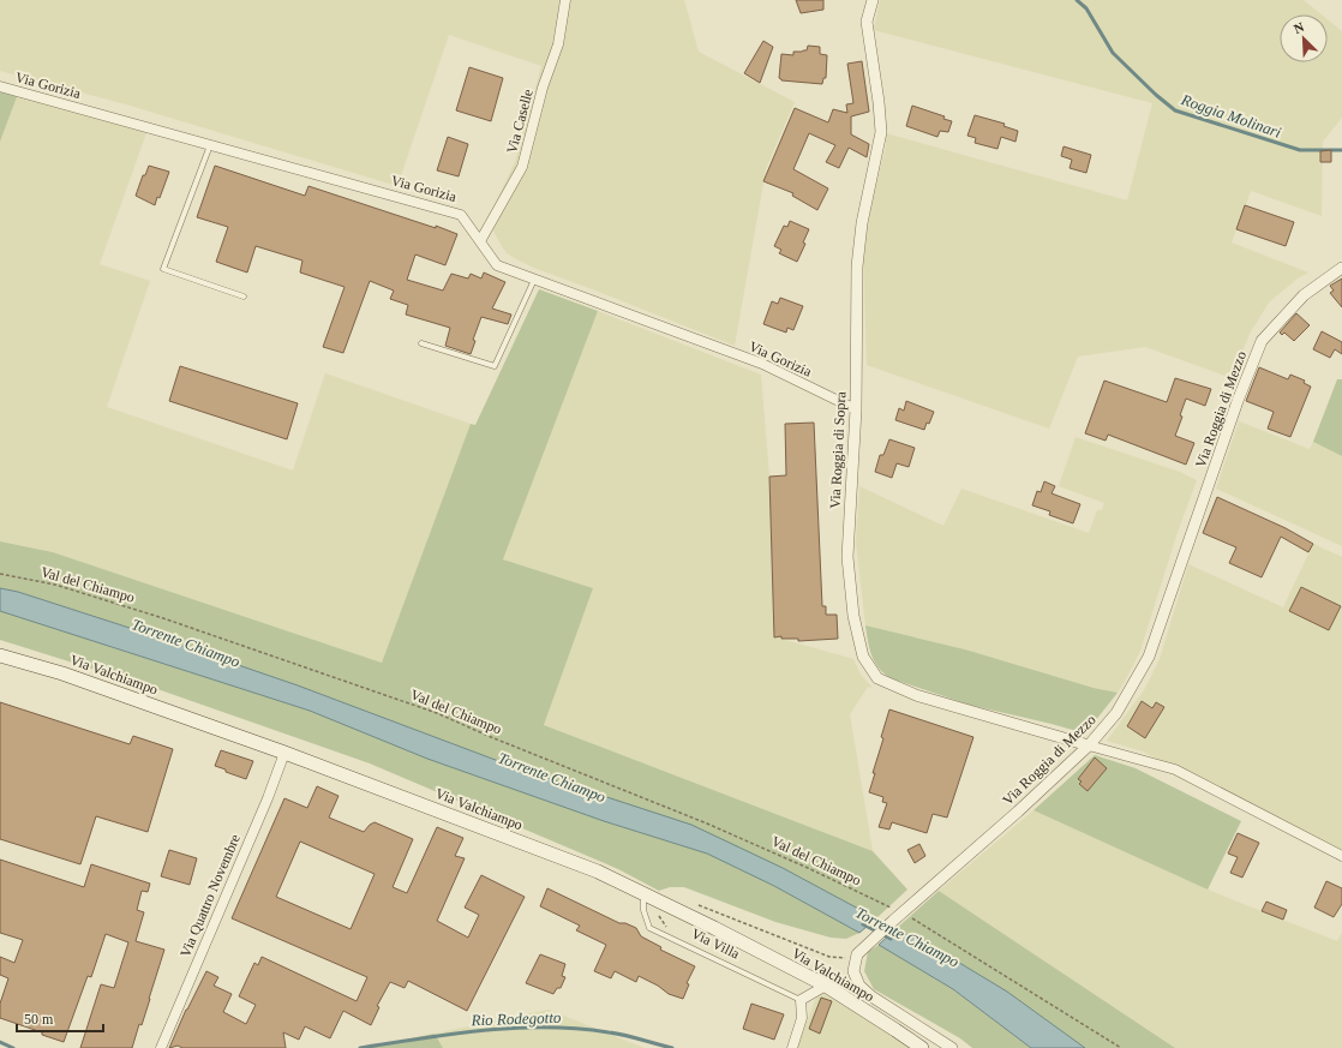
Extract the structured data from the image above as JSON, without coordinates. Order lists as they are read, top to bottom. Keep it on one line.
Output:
{"streets":{"main road":["Via Valchiampo"],"street":["Via Gorizia","Via Caselle","Via Roggia di Mezzo","Via Roggia di Sopra","Via Quattro Novembre"],"lane":["Via Villa"],"path":["Val del Chiampo"]},"crossings":[["Via Gorizia","Via Caselle"],["Via Gorizia","Via Roggia di Sopra"],["Via Roggia di Mezzo","Via Roggia di Sopra"],["Via Valchiampo","Via Quattro Novembre"],["Via Valchiampo","Via Villa"]],"water":["Roggia Molinari","Torrente Chiampo","Rio Rodegotto"],"scale_bar":"50 m","north":"top left"}
